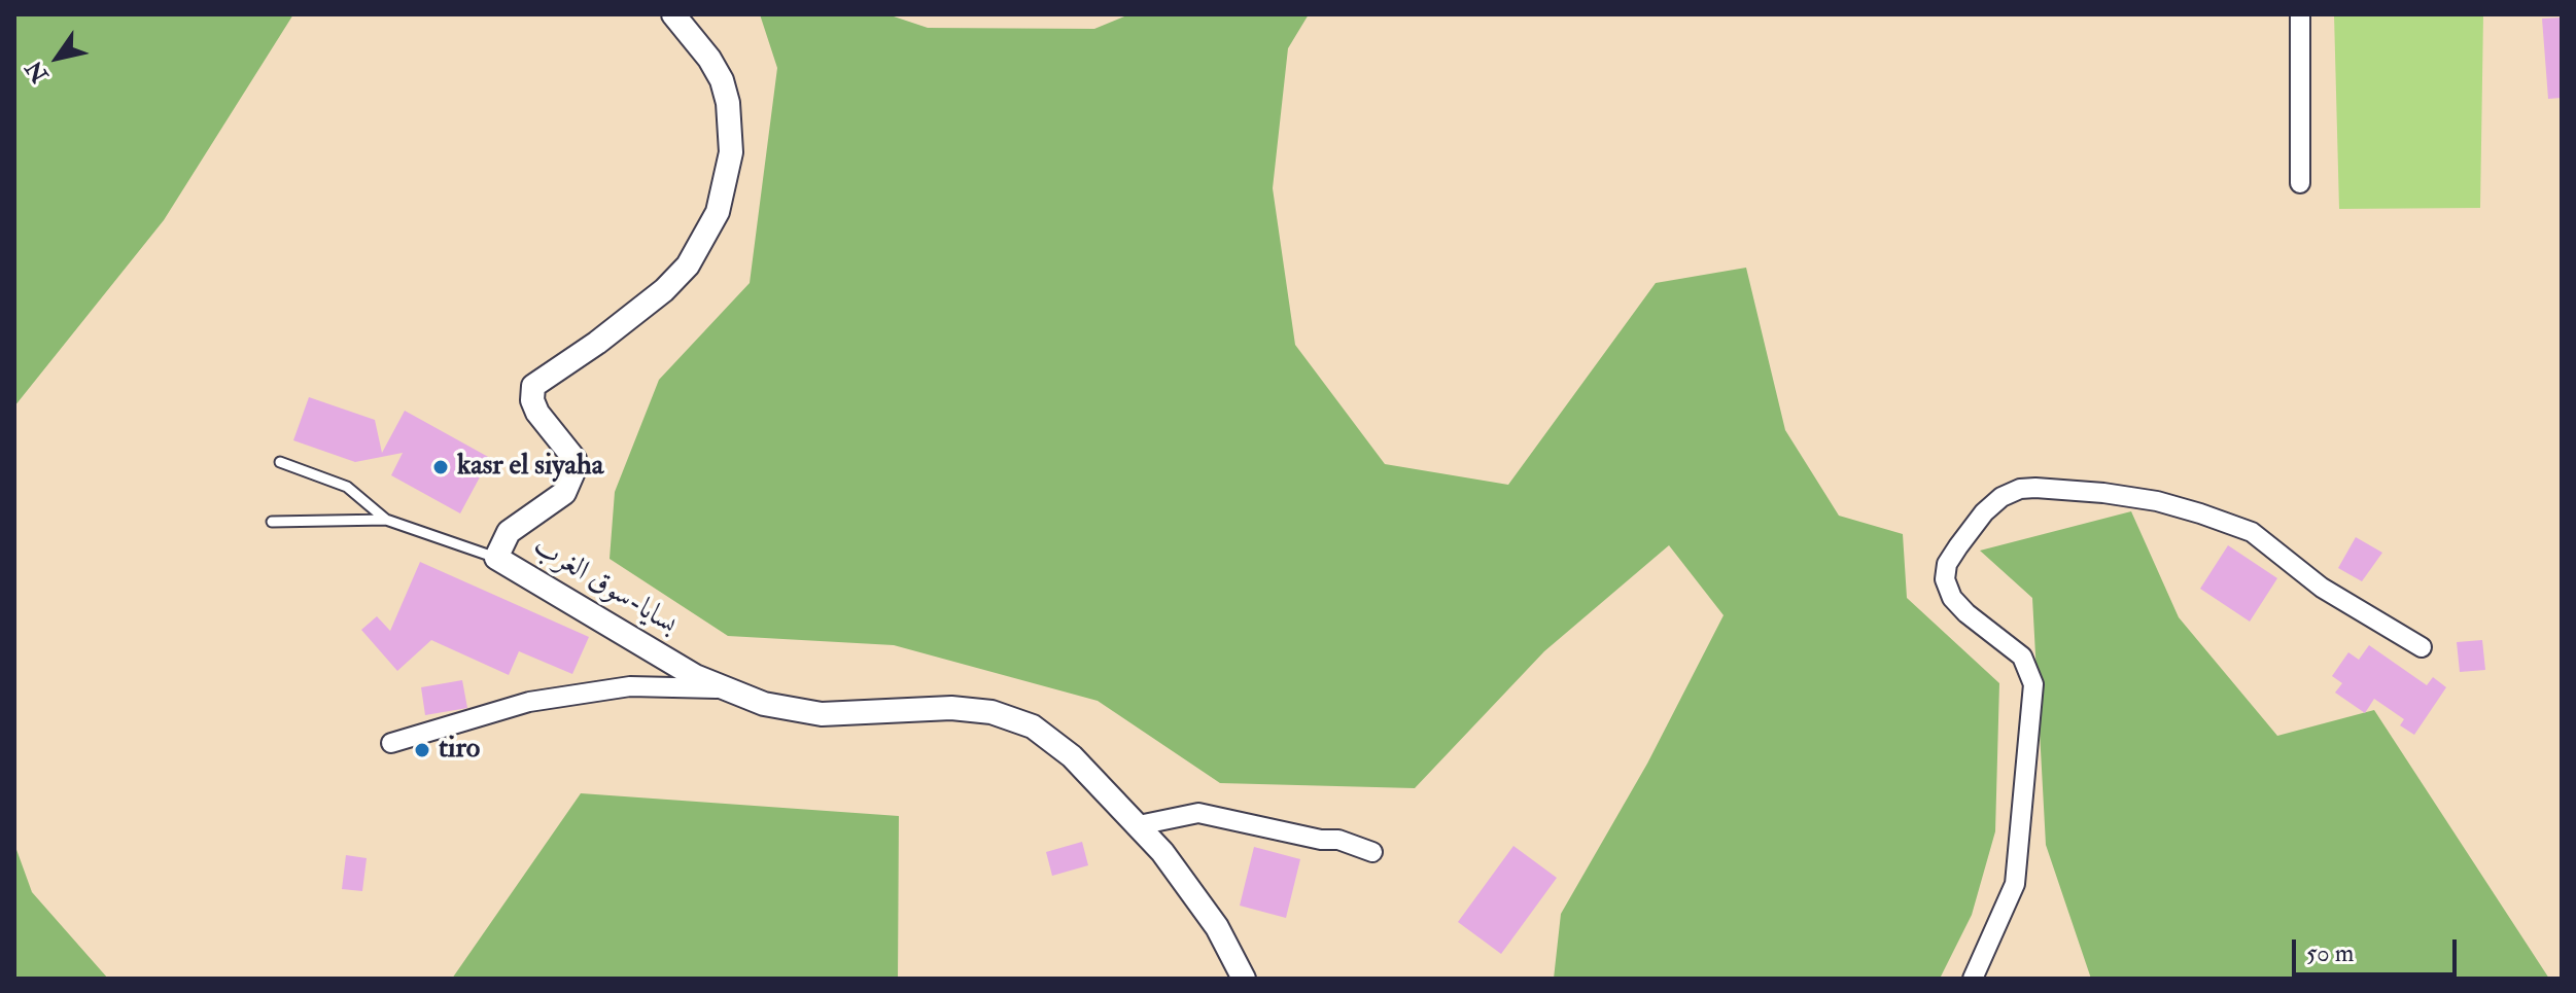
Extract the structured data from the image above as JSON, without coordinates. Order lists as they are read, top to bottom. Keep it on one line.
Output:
{"streets":{"street":["بسايا-سوق الغرب"]},"places":["kasr el siyaha","tiro"],"scale_bar":"50 m","north":"bottom left"}
